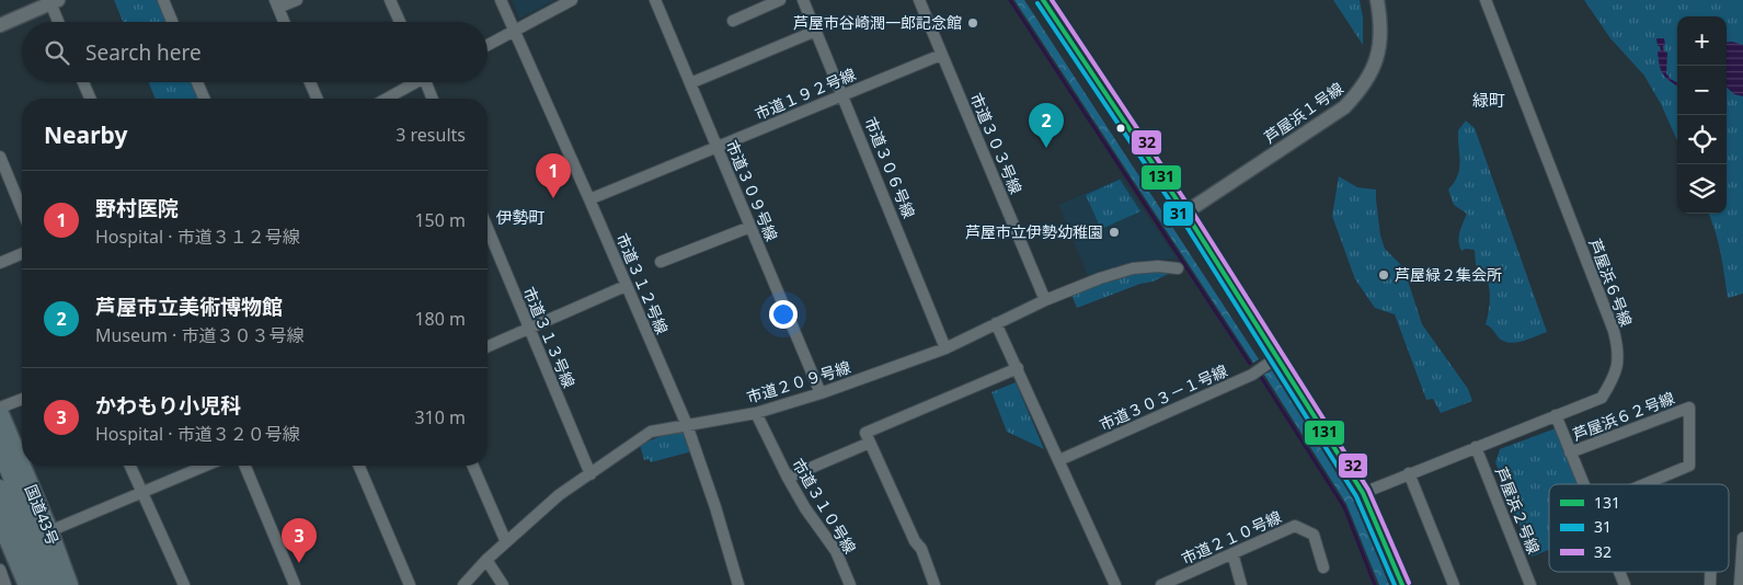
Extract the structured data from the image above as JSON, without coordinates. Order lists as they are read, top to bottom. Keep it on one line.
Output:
{"streets":{"highway":["国道43号"],"street":["市道１９２号線","芦屋浜１号線","市道３０３号線","市道３０６号線","市道３０９号線","芦屋浜６号線","市道３１２号線","市道３１３号線","市道２０９号線","市道３０３－１号線","芦屋浜６２号線","市道３１０号線","芦屋浜２号線","市道２１０号線"]},"crossings":[["市道１９２号線","市道３０３号線"],["市道１９２号線","市道３０６号線"],["市道１９２号線","市道３０９号線"],["市道１９２号線","市道３１２号線"],["市道３０３号線","市道２０９号線"],["市道３０６号線","市道２０９号線"],["市道３０９号線","市道２０９号線"],["芦屋浜６号線","芦屋浜２号線"],["市道３１２号線","市道２０９号線"],["市道３１３号線","市道２０９号線"],["市道２０９号線","市道３１０号線"]],"districts":["緑町","伊勢町"],"places":["芦屋市谷崎潤一郎記念館","芦屋市立伊勢幼稚園","芦屋緑２集会所"],"lines":["transit line 131","transit line 32","transit line 31"],"legend":["131","31","32"],"page":{"map_buttons":["+","−"],"search":"Search here","heading":["Nearby","3 results"],"pins":["2","1","3"],"list":[{"mark":"1","name":"野村医院","note":"Hospital · 市道３１２号線","value":"150 m"},{"mark":"2","name":"芦屋市立美術博物館","note":"Museum · 市道３０３号線","value":"180 m"},{"mark":"3","name":"かわもり小児科","note":"Hospital · 市道３２０号線","value":"310 m"}]}}
